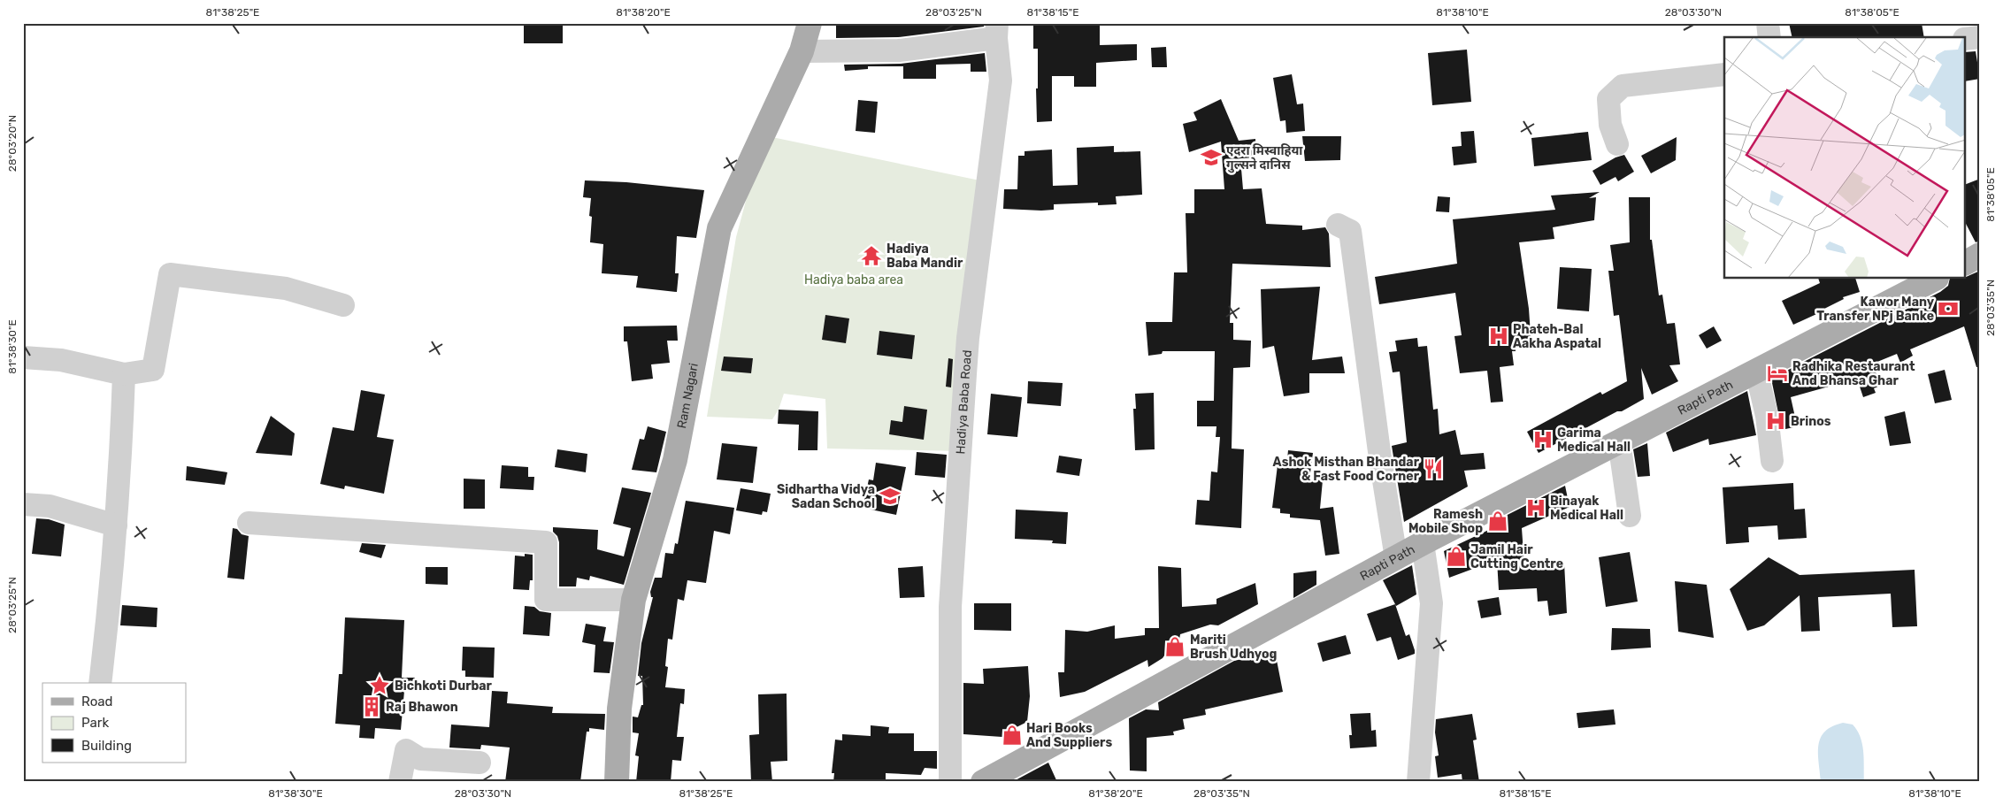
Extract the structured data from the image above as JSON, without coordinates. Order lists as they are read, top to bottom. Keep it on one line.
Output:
{"streets":{"main road":["Ram Nagari","Rapti Path"],"street":["Hadiya Baba Road"]},"parks":["Hadiya baba area"],"places":{"school or university":["एदरा मिस्वाहिया गुल्सने दानिस","Sidhartha Vidya Sadan School"],"temple":["Hadiya Baba Mandir"],"bank":["Kawor Many Transfer NPj Banke"],"hospital":["Phateh-Bal Aakha Aspatal","Brinos","Garima Medical Hall","Binayak Medical Hall"],"hotel":["Radhika Restaurant And Bhansa Ghar"],"restaurant":["Ashok Misthan Bhandar & Fast Food Corner"],"shop":["Ramesh Mobile Shop","Jamil Hair Cutting Centre","Mariti Brush Udhyog","Hari Books And Suppliers"],"place":["Bichkoti Durbar"],"building":["Raj Bhawon"]},"legend":["Road","Park","Building"],"coordinates":["81°38'25\"E","81°38'20\"E","28°03'25\"N","81°38'15\"E","81°38'10\"E","28°03'30\"N","81°38'05\"E","28°03'20\"N","28°03'35\"N","81°38'30\"E"]}
